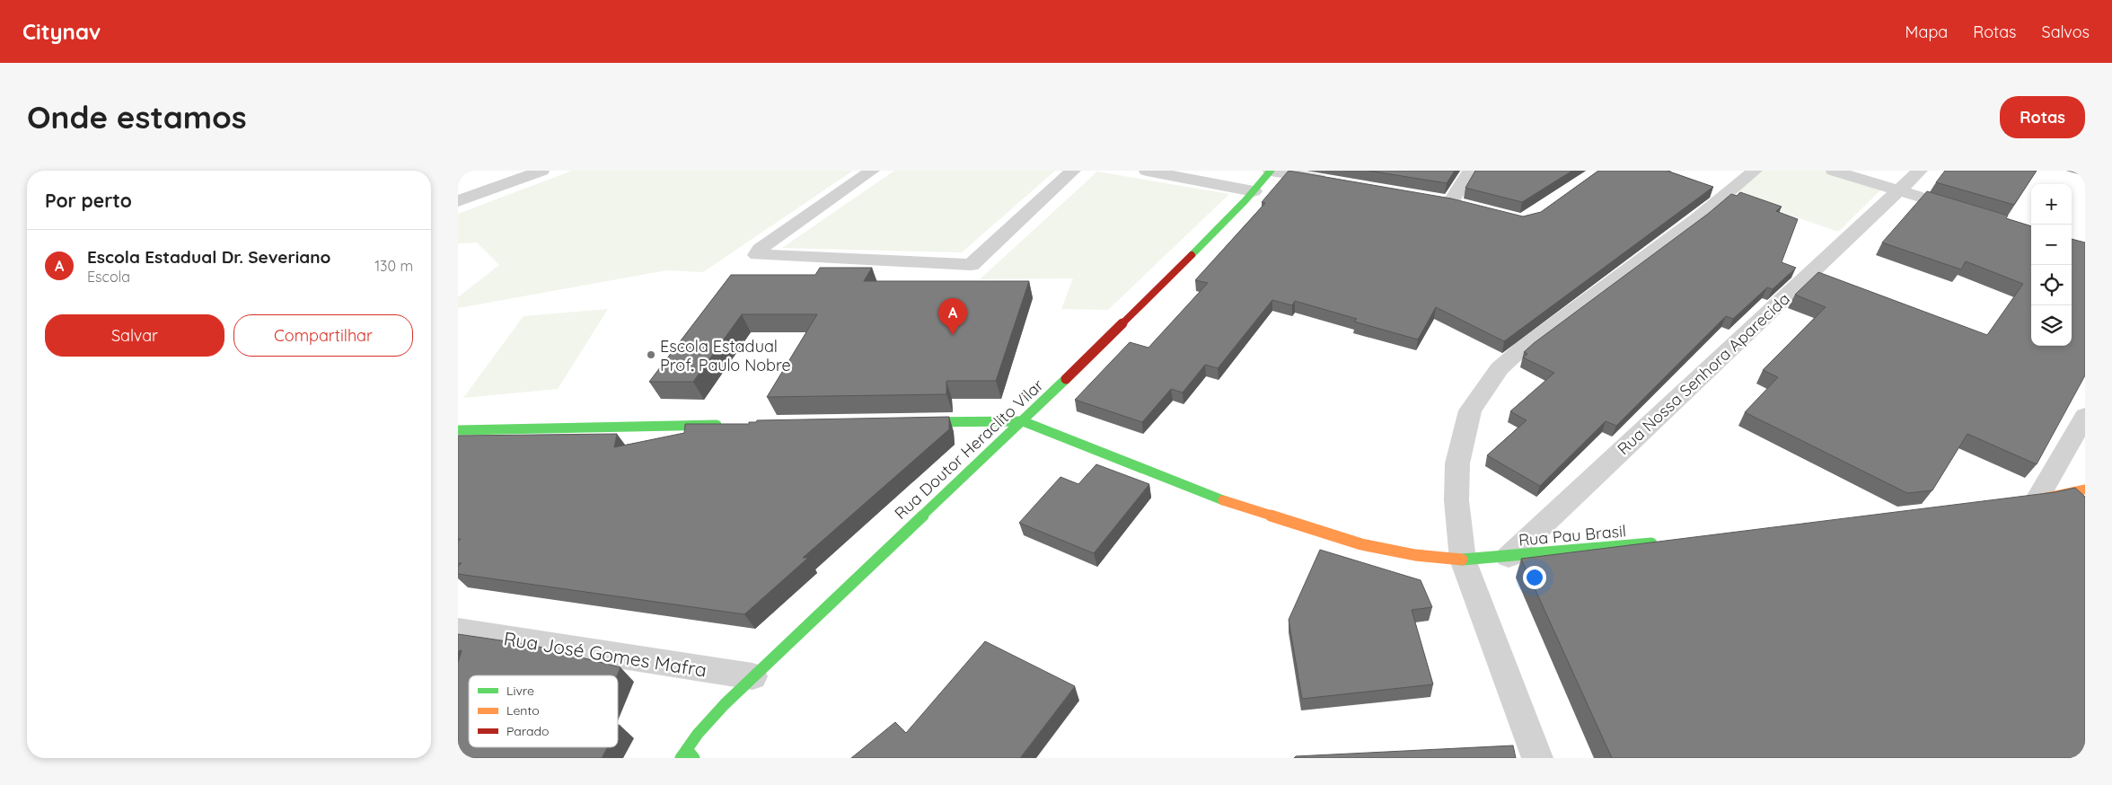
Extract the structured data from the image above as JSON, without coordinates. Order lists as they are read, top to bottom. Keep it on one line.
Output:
{"streets":{"street":["Rua Nossa Senhora Aparecida","Rua Doutor Heraclito Vilar","Rua Pau Brasil","Rua José Gomes Mafra"]},"crossings":[["Rua Nossa Senhora Aparecida","Rua Pau Brasil"],["Rua Doutor Heraclito Vilar","Rua Pau Brasil"],["Rua Doutor Heraclito Vilar","Rua José Gomes Mafra"]],"places":["Escola Estadual Prof. Paulo Nobre"],"legend":["Livre","Lento","Parado"],"page":{"header":"Citynav","nav":["Mapa","Rotas","Salvos"],"buttons":["Rotas",["Salvar","Compartilhar"]],"title":"Onde estamos","heading":"Por perto","map_buttons":["+","−"],"list":[{"mark":"A","name":"Escola Estadual Dr. Severiano","note":"Escola","value":"130 m"}],"pins":"A"}}
